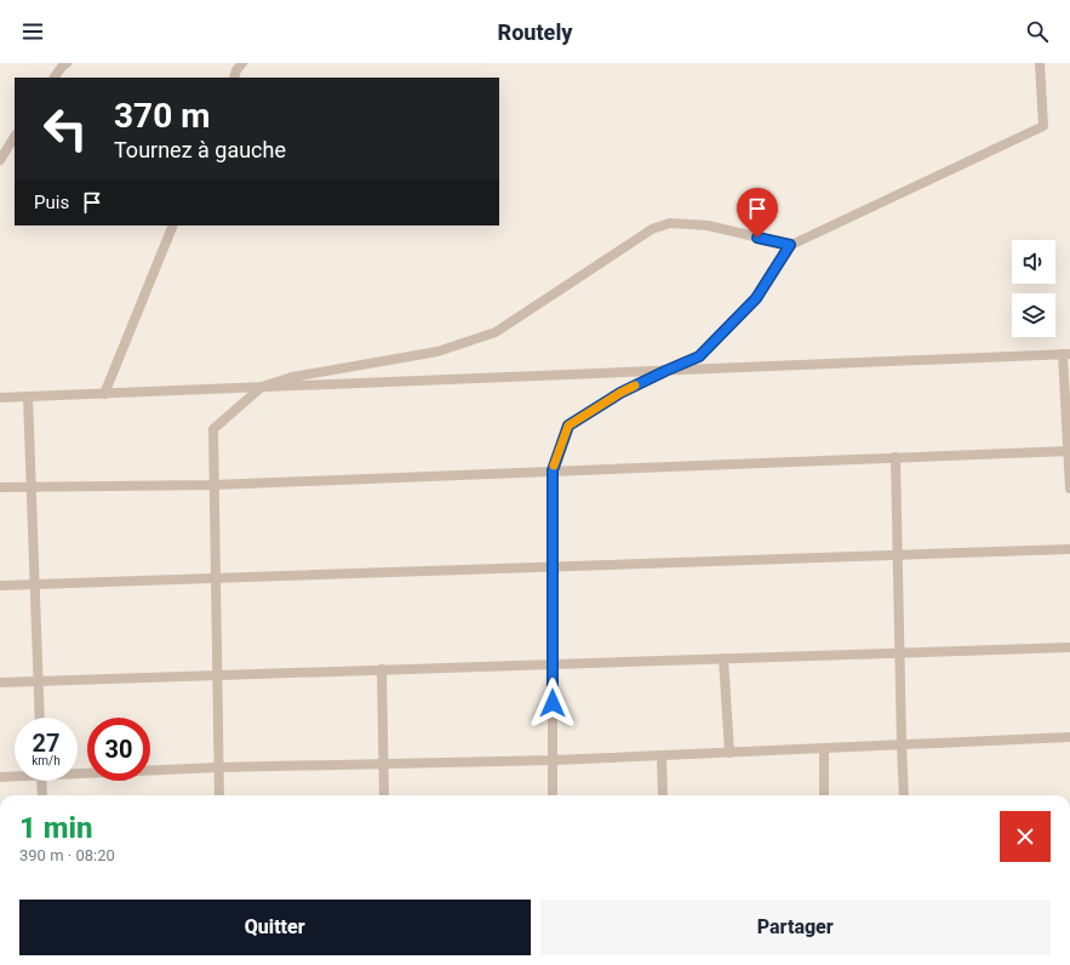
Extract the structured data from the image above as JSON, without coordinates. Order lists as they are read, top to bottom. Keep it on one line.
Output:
{"page":{"header":"Routely","turn":["370 m","Tournez à gauche"],"then":"Puis","speed":"27 km/h","limit":"30","heading":["1 min","390 m · 08:20"],"buttons":["Quitter","Partager"]}}
